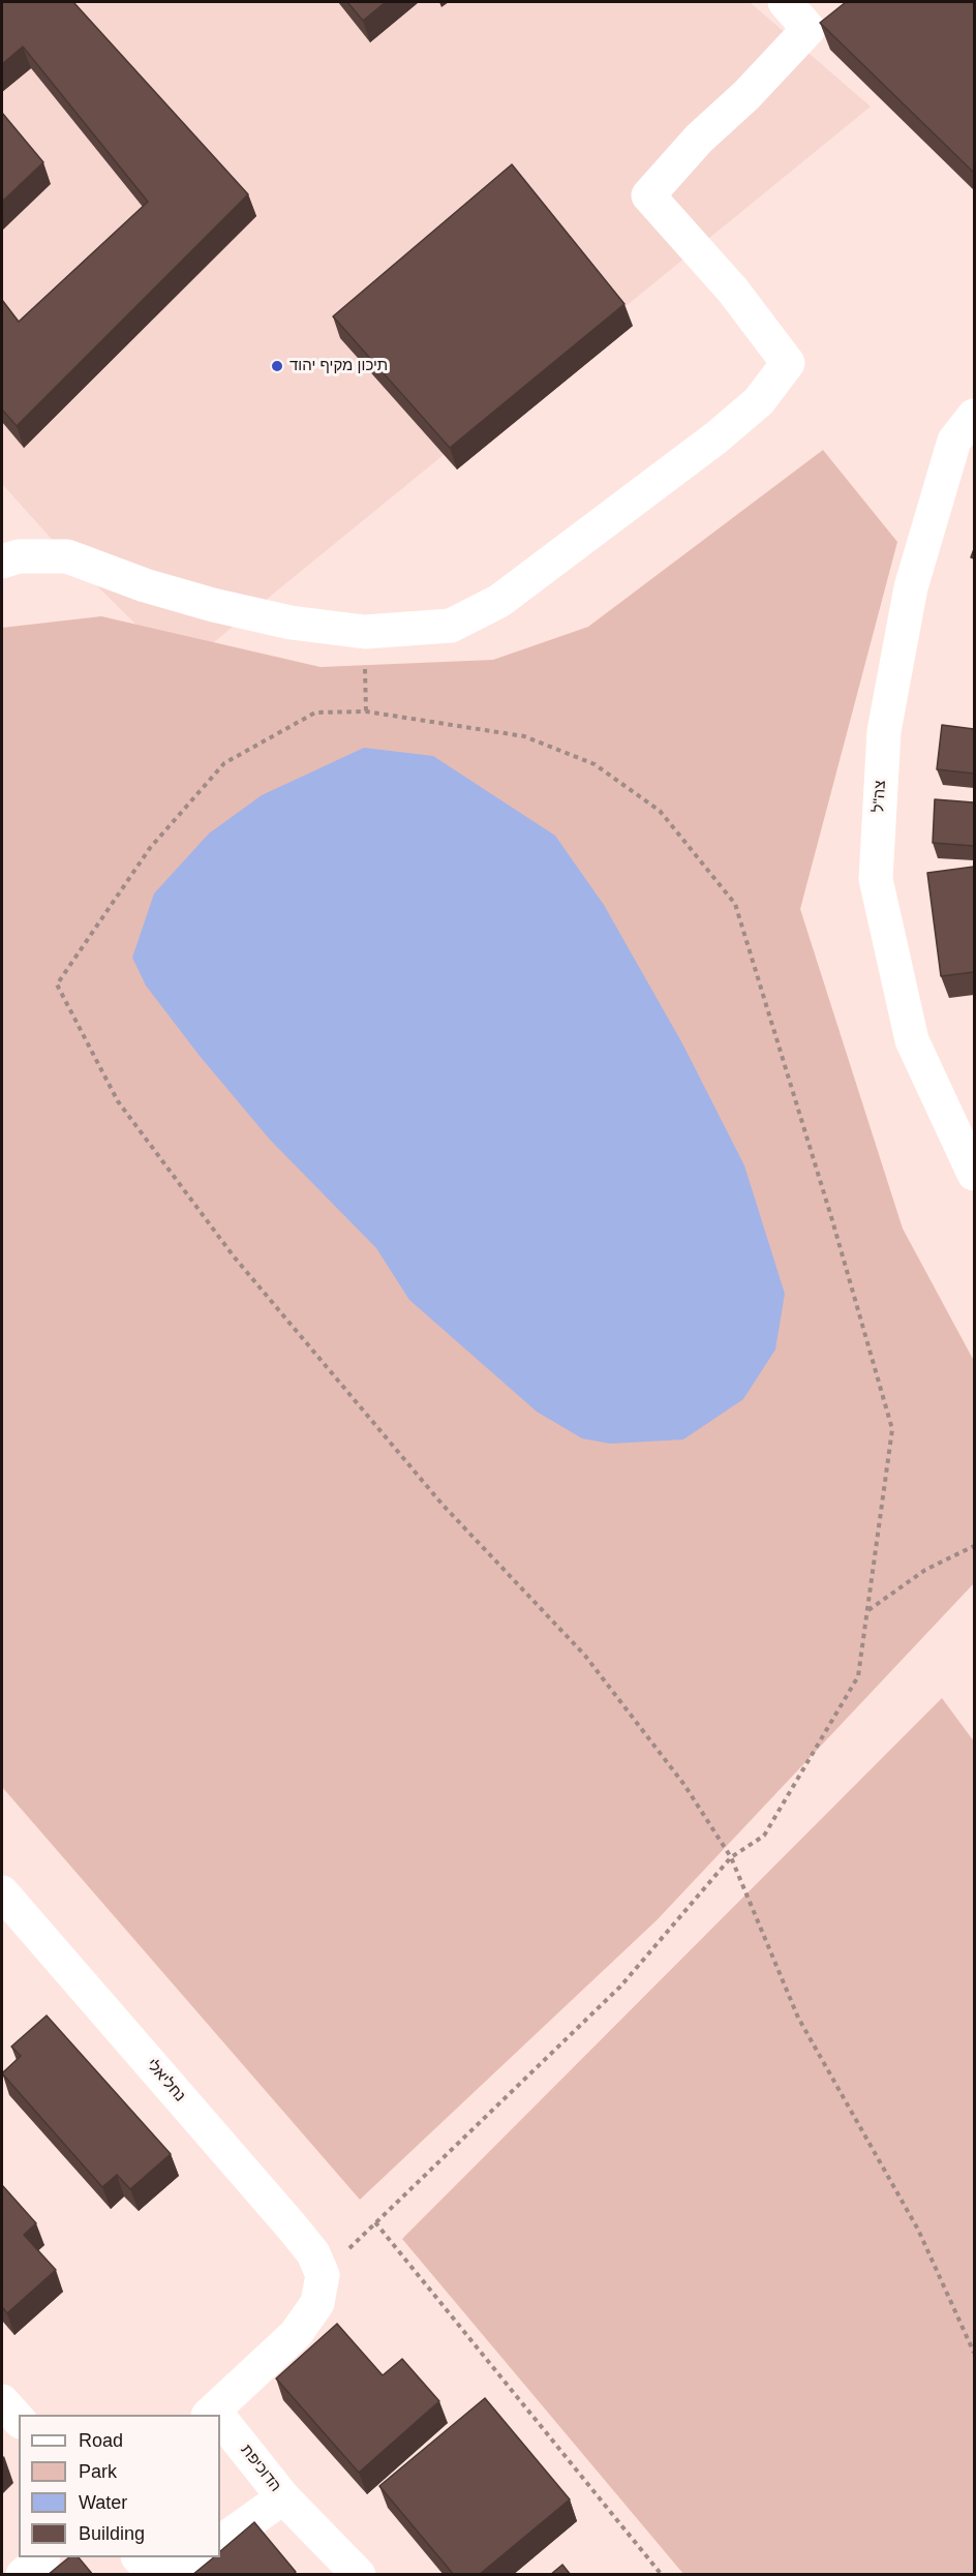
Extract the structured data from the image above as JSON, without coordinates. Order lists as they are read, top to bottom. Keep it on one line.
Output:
{"streets":{"street":["צה\"ל","נחליאלי","הדוכיפת"]},"places":["תיכון מקיף יהוד"],"legend":["Road","Park","Water","Building"]}
